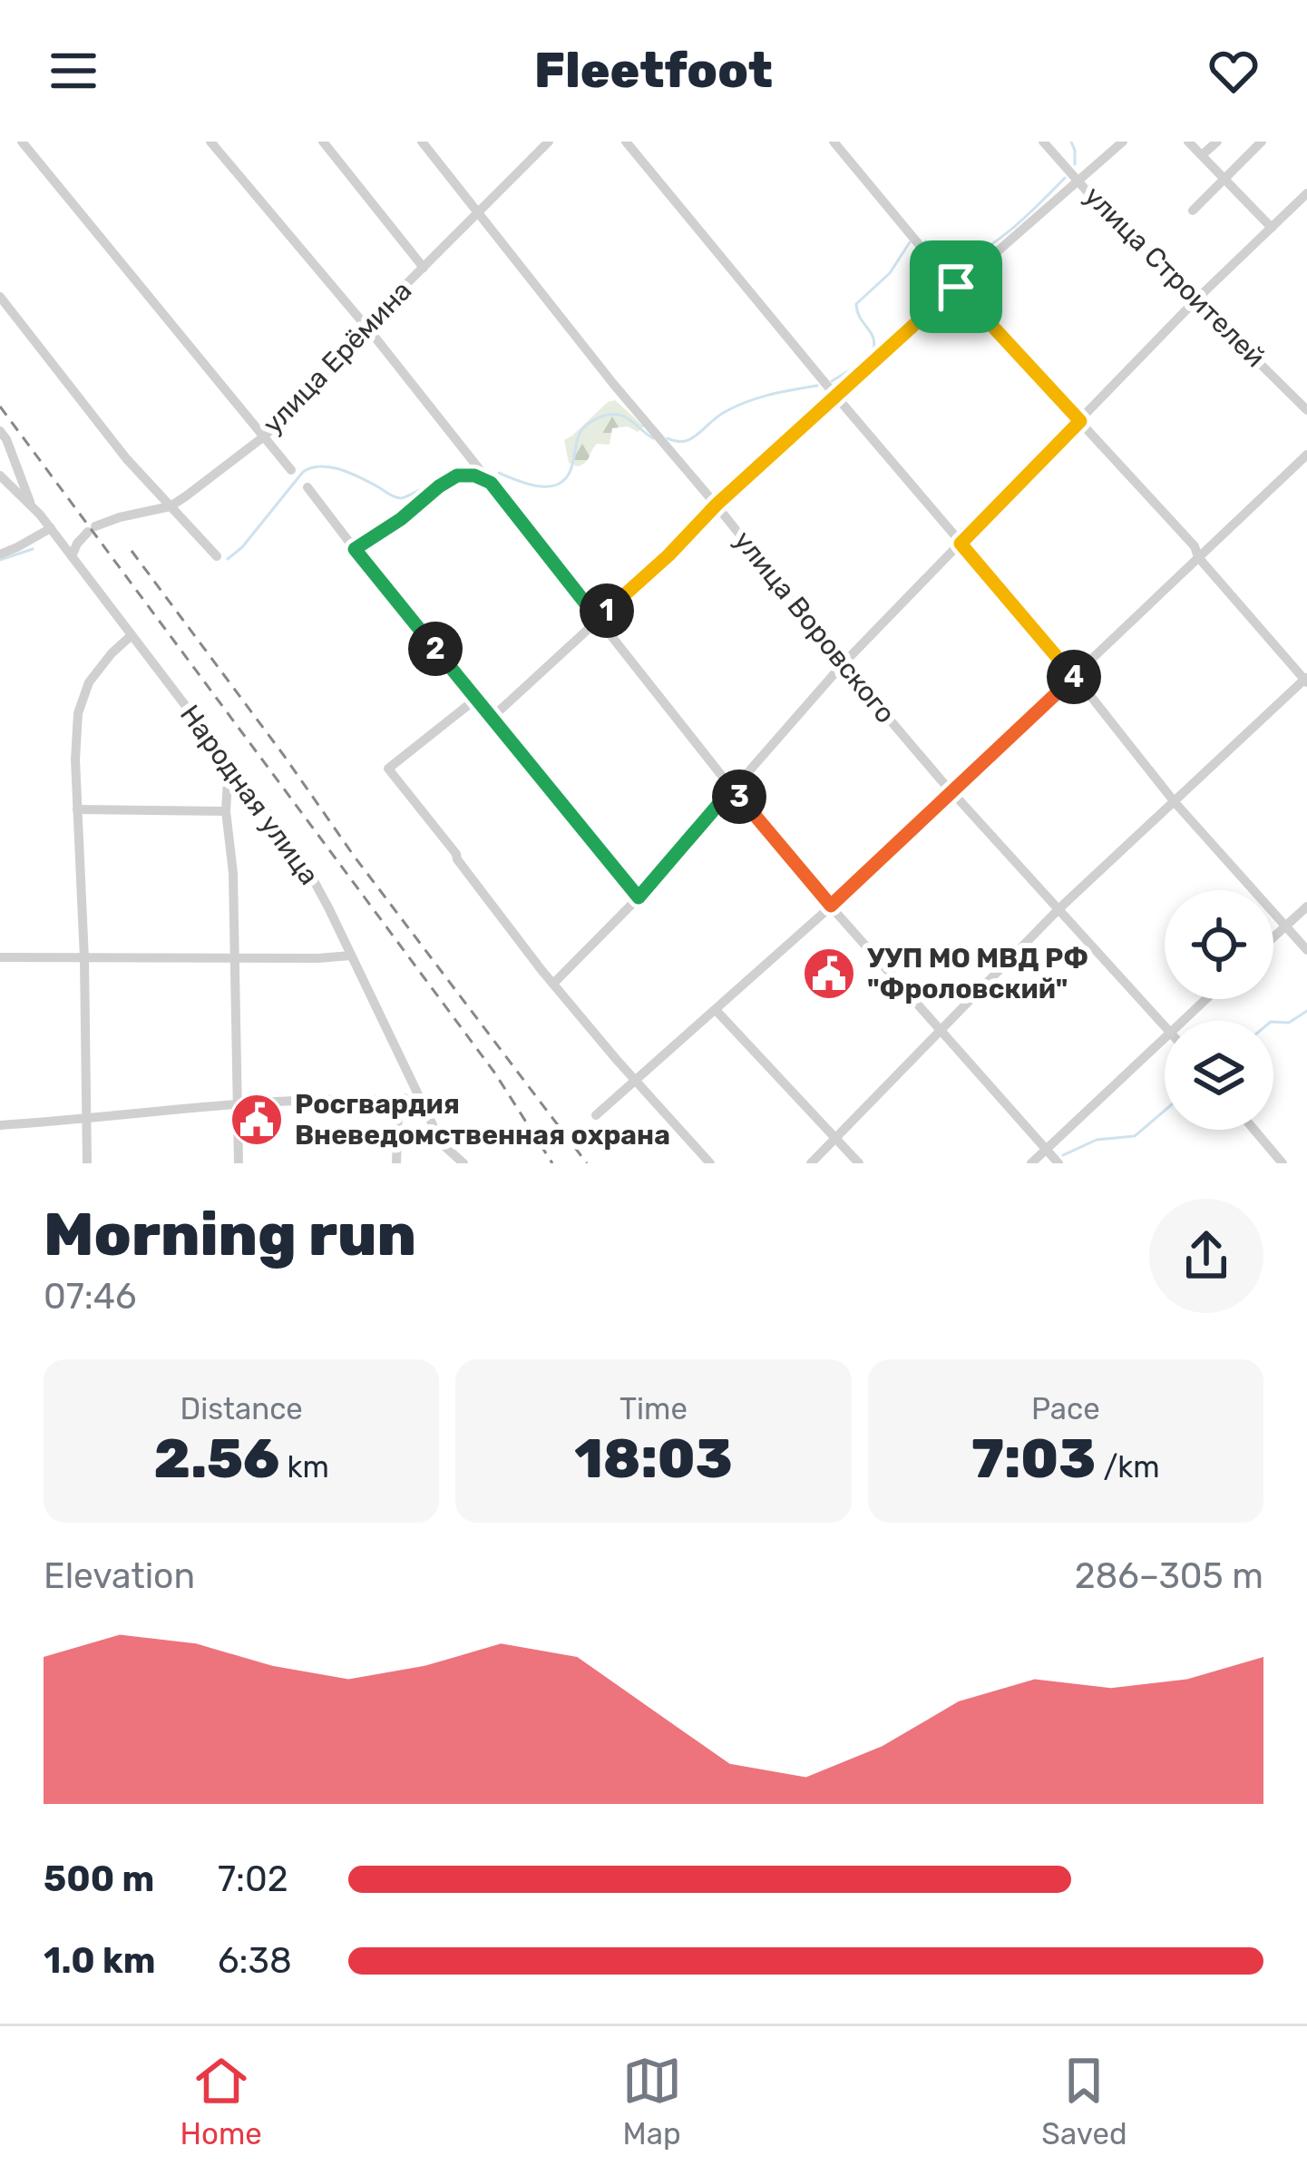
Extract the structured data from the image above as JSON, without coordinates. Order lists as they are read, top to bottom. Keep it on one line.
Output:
{"streets":{"street":["улица Строителей","улица Ерёмина","улица Воровского","Народная улица"]},"crossings":[["улица Ерёмина","улица Воровского"],["улица Ерёмина","Народная улица"]],"places":{"public building":["УУП МО МВД РФ \"Фроловский\"","Росгвардия Вневедомственная охрана"]},"page":{"header":"Fleetfoot","pins":["1","2","4","3"],"heading":["Morning run","07:46"],"stats":[["Distance","2.56 km"],["Time","18:03"],["Pace","7:03 /km"]],"chart":["Elevation","286–305 m"],"list":[{"name":"500 m","note":"7:02"},{"name":"1.0 km","note":"6:38"}],"tabs":["Home","Map","Saved"]}}
